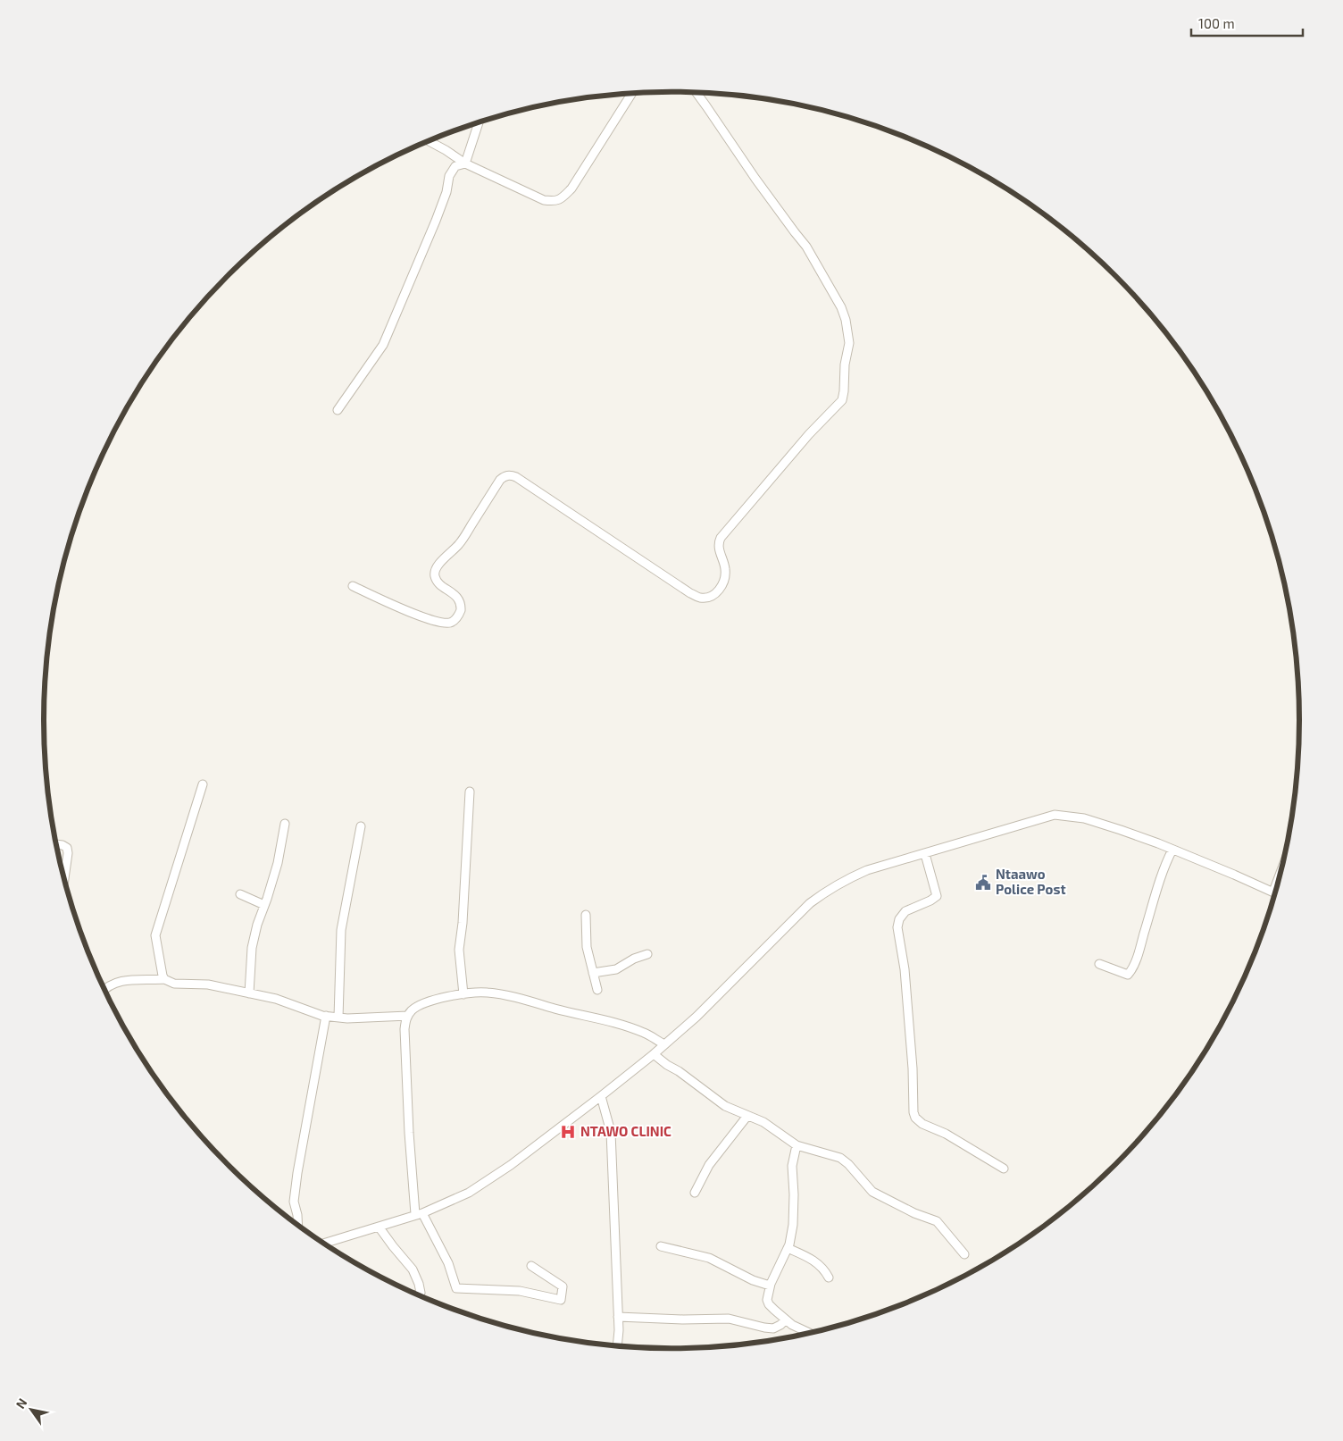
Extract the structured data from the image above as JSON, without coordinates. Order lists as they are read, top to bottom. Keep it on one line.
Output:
{"places":{"public building":["Ntaawo Police Post"],"hospital":["NTAWO CLINIC"]},"scale_bar":"100 m","north":"top left"}
